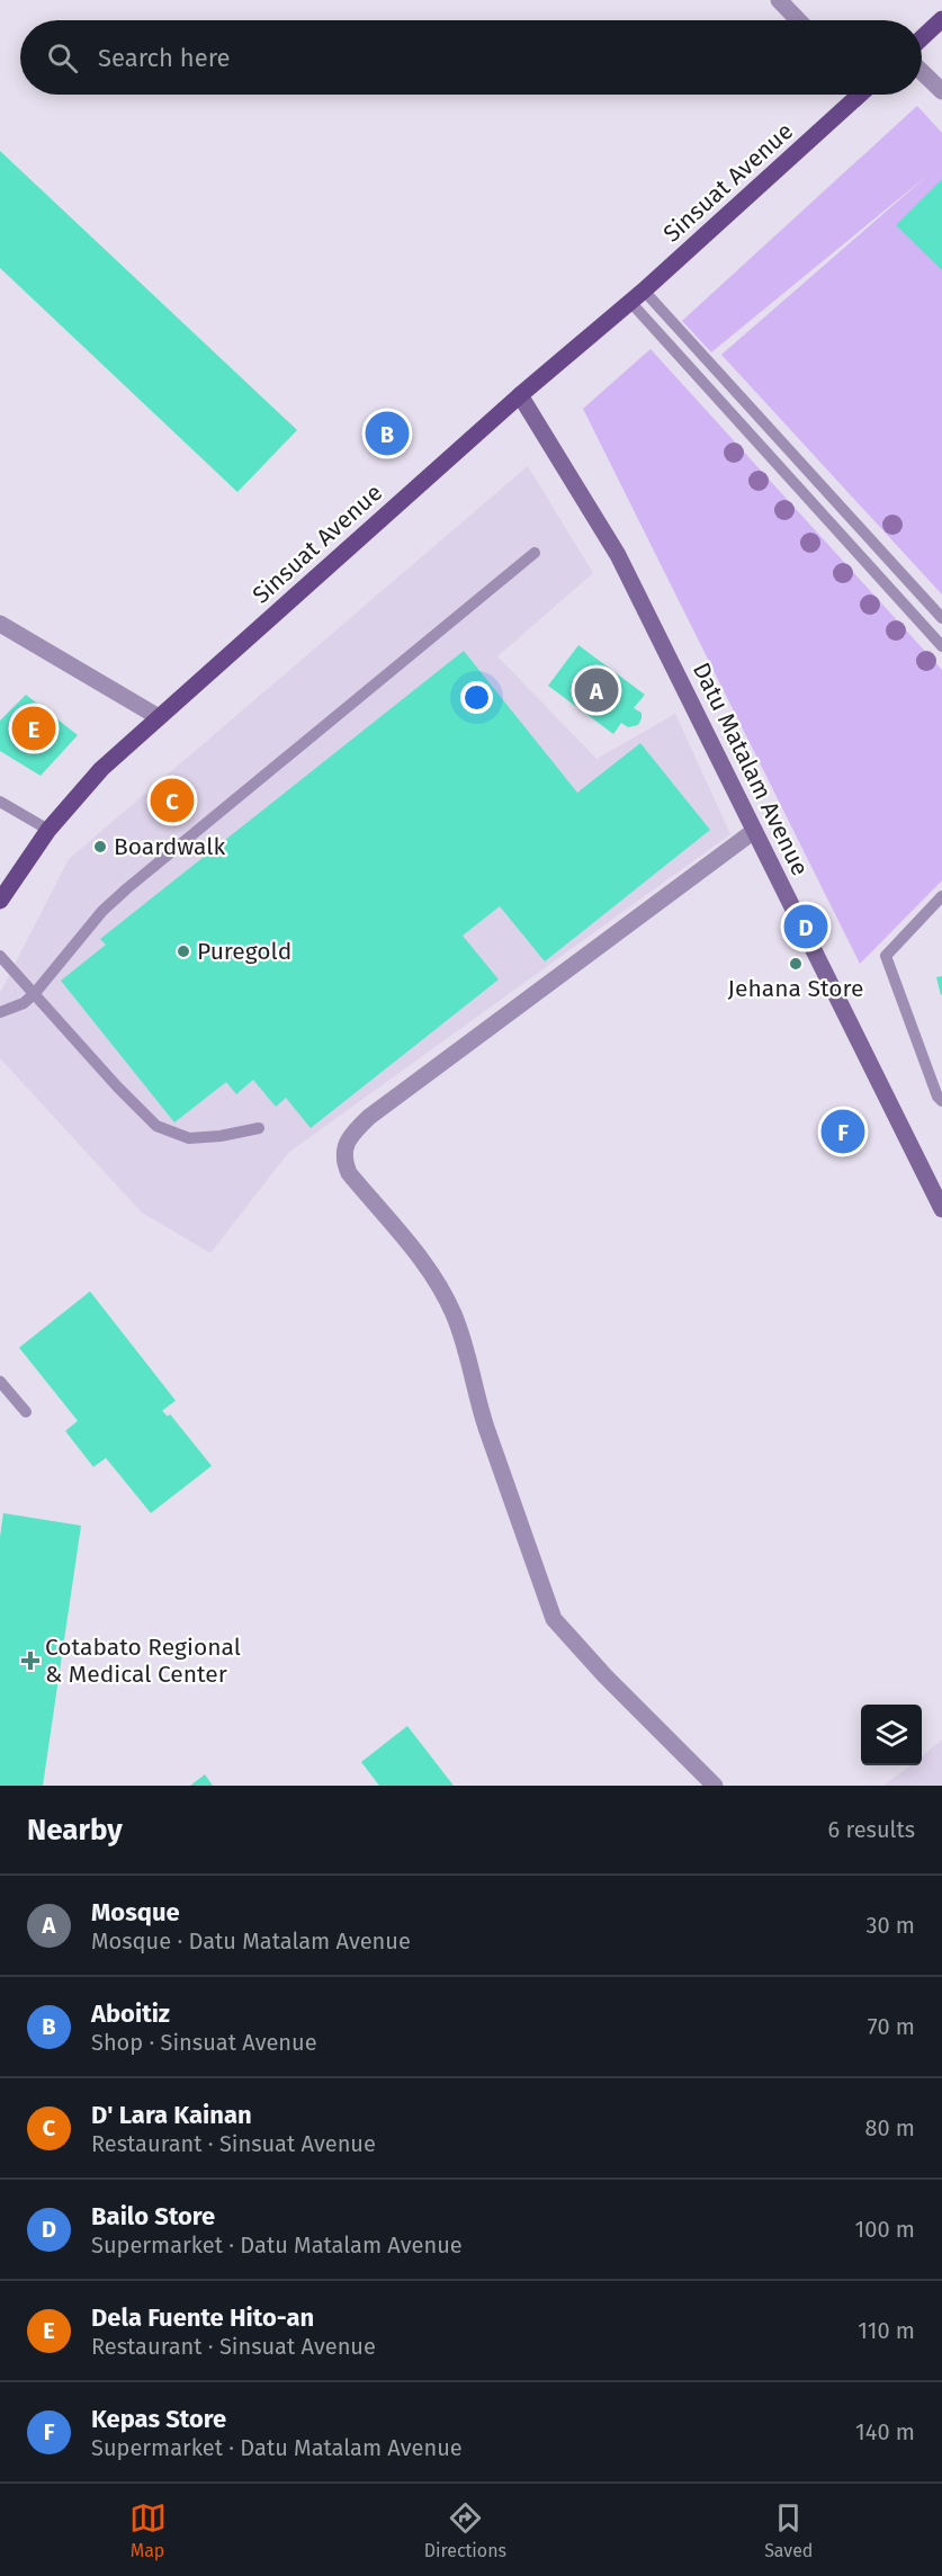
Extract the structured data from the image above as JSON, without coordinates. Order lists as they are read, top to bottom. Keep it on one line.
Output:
{"streets":{"main road":["Sinsuat Avenue","Datu Matalam Avenue"]},"crossings":[["Sinsuat Avenue","Datu Matalam Avenue"]],"places":{"other":["Boardwalk","Puregold","Jehana Store"],"health":["Cotabato Regional & Medical Center"]},"page":{"search":"Search here","pins":["B","A","E","C","D","F"],"heading":["Nearby","6 results"],"list":[{"mark":"A","name":"Mosque","note":"Mosque · Datu Matalam Avenue","value":"30 m"},{"mark":"B","name":"Aboitiz","note":"Shop · Sinsuat Avenue","value":"70 m"},{"mark":"C","name":"D' Lara Kainan","note":"Restaurant · Sinsuat Avenue","value":"80 m"},{"mark":"D","name":"Bailo Store","note":"Supermarket · Datu Matalam Avenue","value":"100 m"},{"mark":"E","name":"Dela Fuente Hito-an","note":"Restaurant · Sinsuat Avenue","value":"110 m"},{"mark":"F","name":"Kepas Store","note":"Supermarket · Datu Matalam Avenue","value":"140 m"}],"nav":["Map","Directions","Saved"]}}
